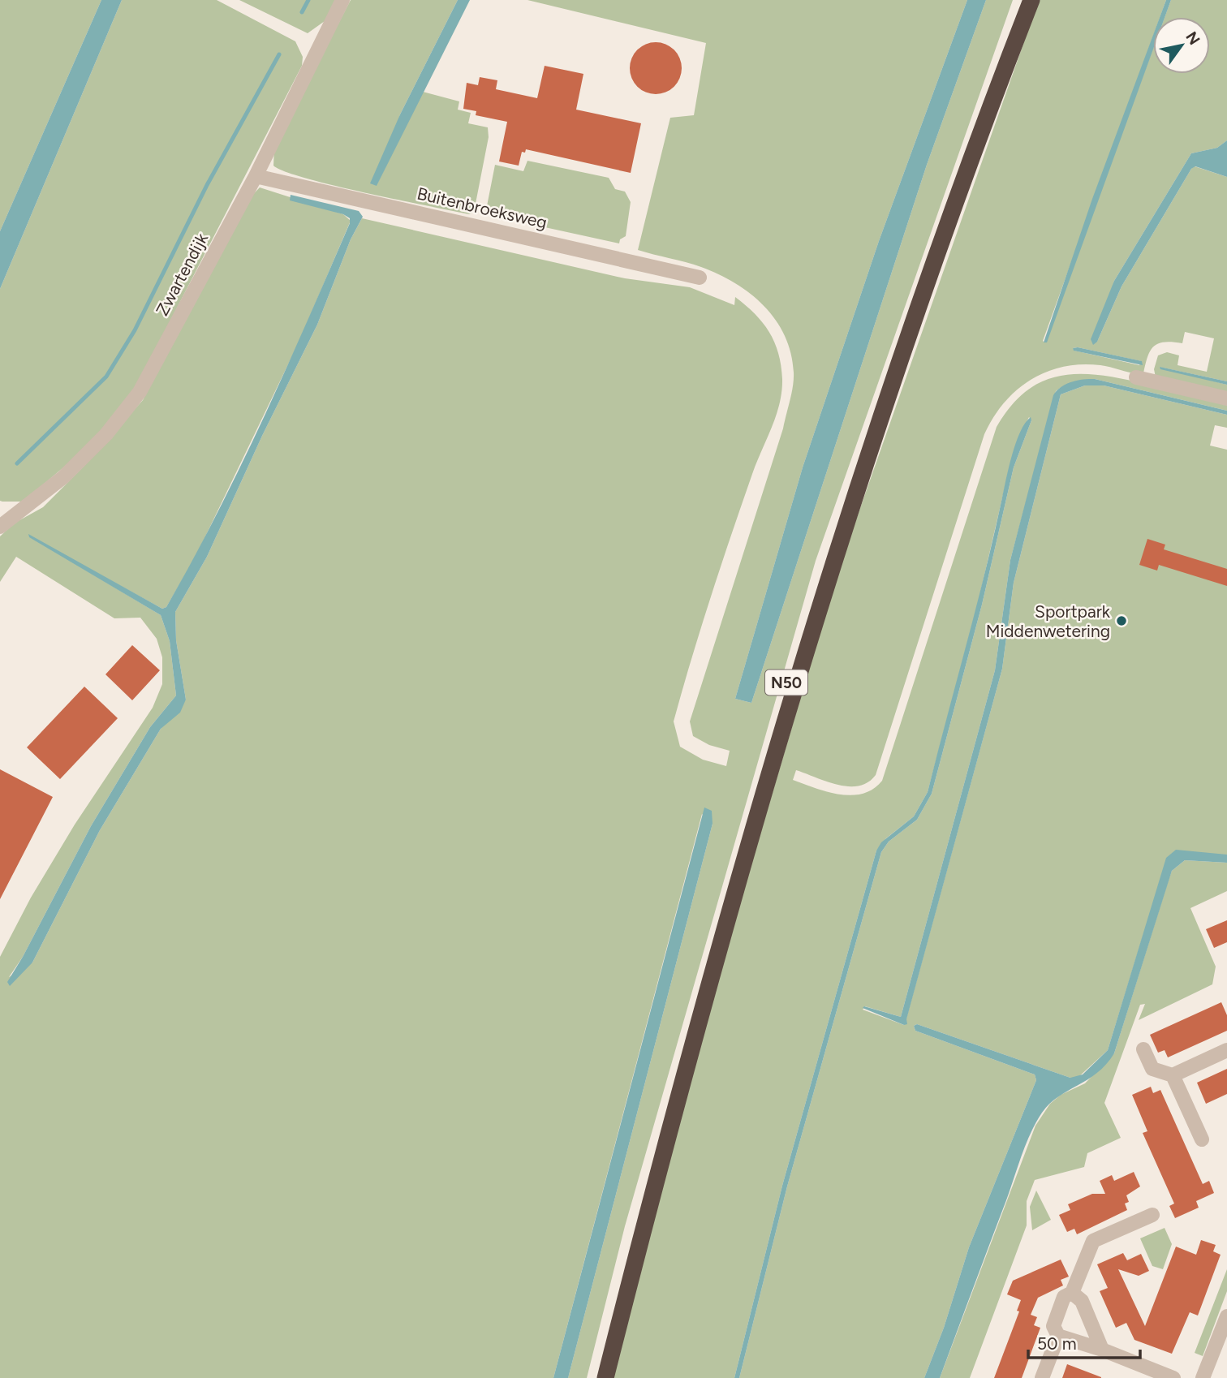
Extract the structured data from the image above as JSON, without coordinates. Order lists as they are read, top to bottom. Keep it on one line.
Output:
{"streets":{"highway":["N50"],"street":["Buitenbroeksweg","Zwartendijk"]},"crossings":[["Buitenbroeksweg","Zwartendijk"]],"places":["Sportpark Middenwetering"],"scale_bar":"50 m","north":"top right"}
